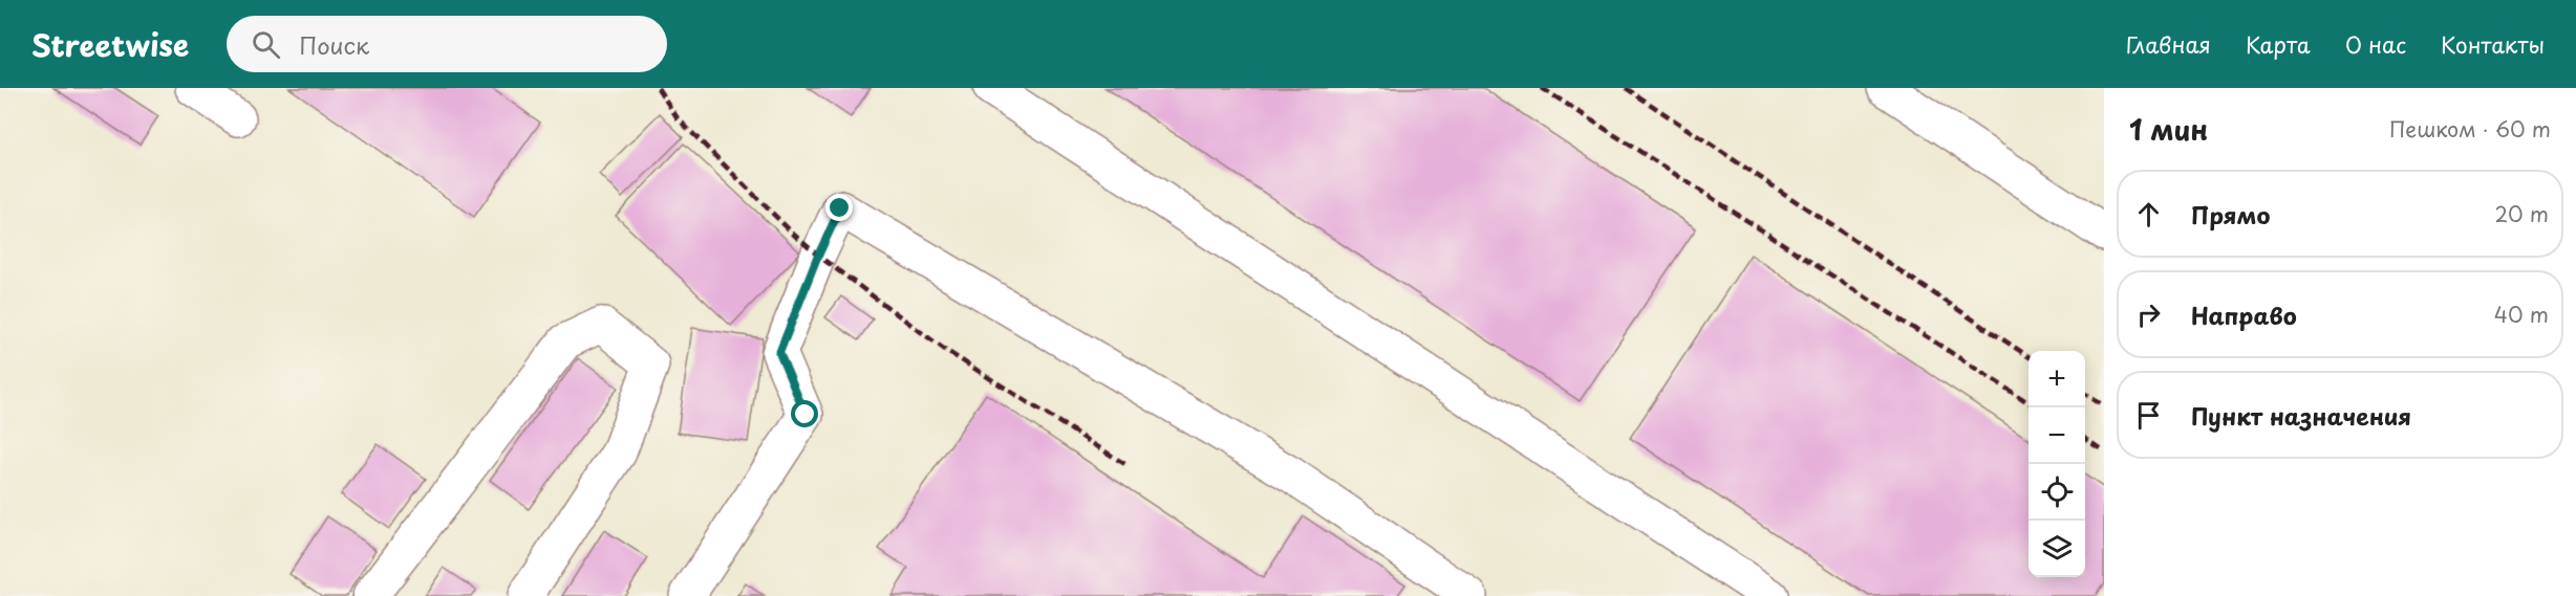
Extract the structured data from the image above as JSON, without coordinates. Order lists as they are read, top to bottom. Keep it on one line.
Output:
{"page":{"header":"Streetwise","search":"Поиск","nav":["Главная","Карта","О нас","Контакты"],"heading":["1 мин","Пешком · 60 m"],"list":[["Прямо","20 m"],["Направо","40 m"],"Пункт назначения"],"map_buttons":["+","−"]}}
